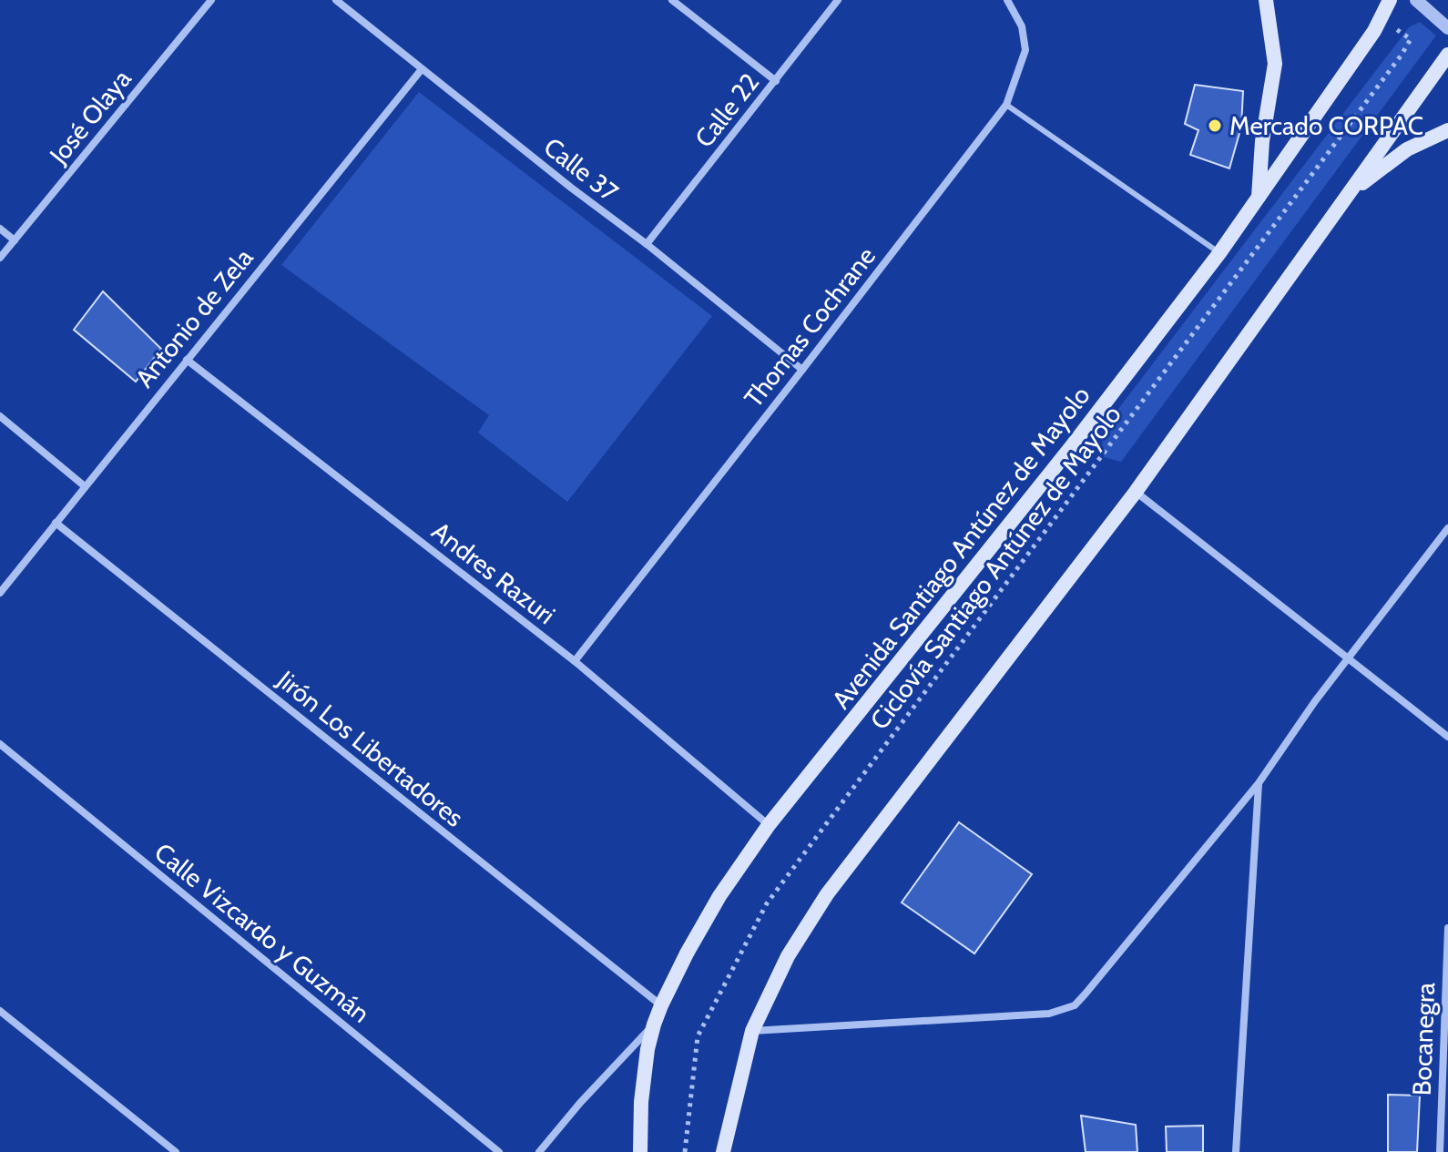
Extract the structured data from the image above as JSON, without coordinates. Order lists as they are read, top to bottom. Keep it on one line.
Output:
{"streets":{"main road":["Avenida Santiago Antúnez de Mayolo"],"street":["Calle 22","José Olaya","Calle 37","Antonio de Zela","Thomas Cochrane","Andres Razuri","Jirón Los Libertadores","Calle Vizcardo y Guzmán","Bocanegra"],"path":["Ciclovía Santiago Antúnez de Mayolo"]},"crossings":[["Calle 22","Calle 37"],["Calle 37","Antonio de Zela"],["Calle 37","Thomas Cochrane"],["Antonio de Zela","Andres Razuri"],["Antonio de Zela","Jirón Los Libertadores"],["Thomas Cochrane","Andres Razuri"],["Avenida Santiago Antúnez de Mayolo","Andres Razuri"],["Avenida Santiago Antúnez de Mayolo","Jirón Los Libertadores"]],"places":["Mercado CORPAC"]}
